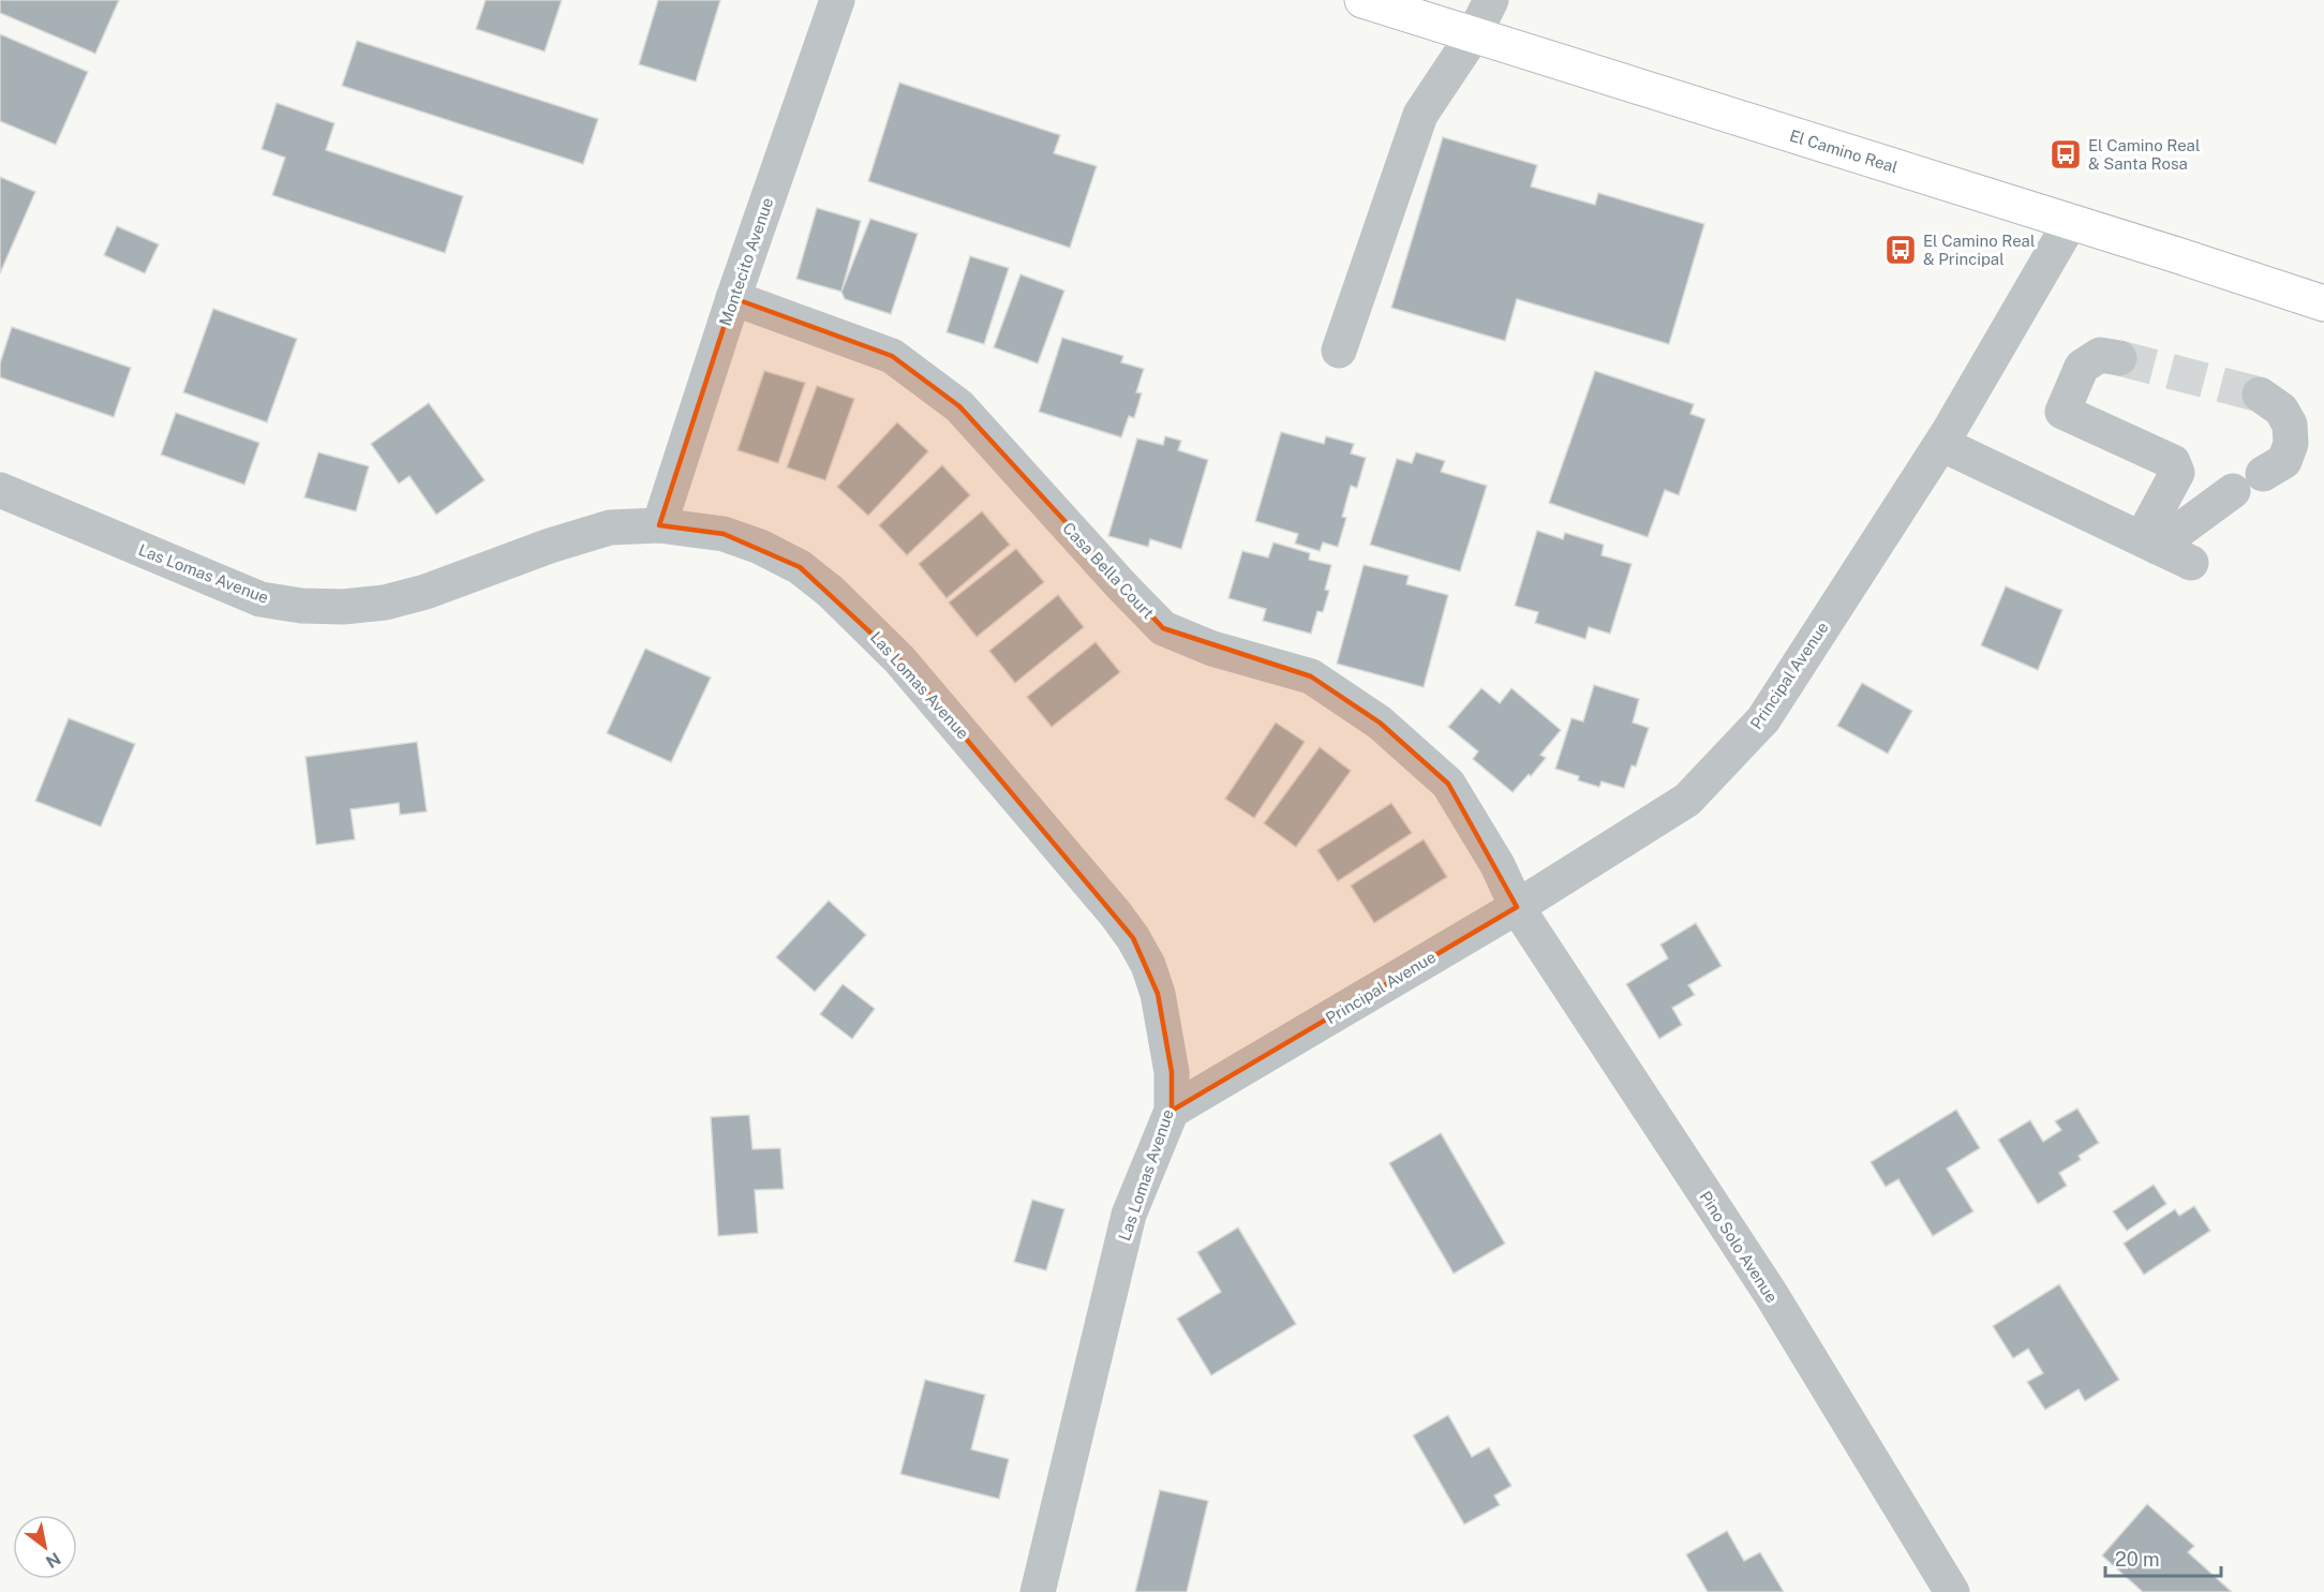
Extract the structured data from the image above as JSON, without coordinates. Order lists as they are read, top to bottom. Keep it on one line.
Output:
{"streets":{"main road":["El Camino Real"],"street":["Montecito Avenue","Casa Bella Court","Las Lomas Avenue","Principal Avenue","Pino Solo Avenue"]},"crossings":[["El Camino Real","Principal Avenue"],["Montecito Avenue","Casa Bella Court"],["Montecito Avenue","Las Lomas Avenue"],["Casa Bella Court","Principal Avenue"],["Casa Bella Court","Pino Solo Avenue"],["Las Lomas Avenue","Principal Avenue"],["Principal Avenue","Pino Solo Avenue"]],"places":{"bus stop":["El Camino Real & Santa Rosa","El Camino Real & Principal"]},"scale_bar":"20 m","north":"bottom right"}
